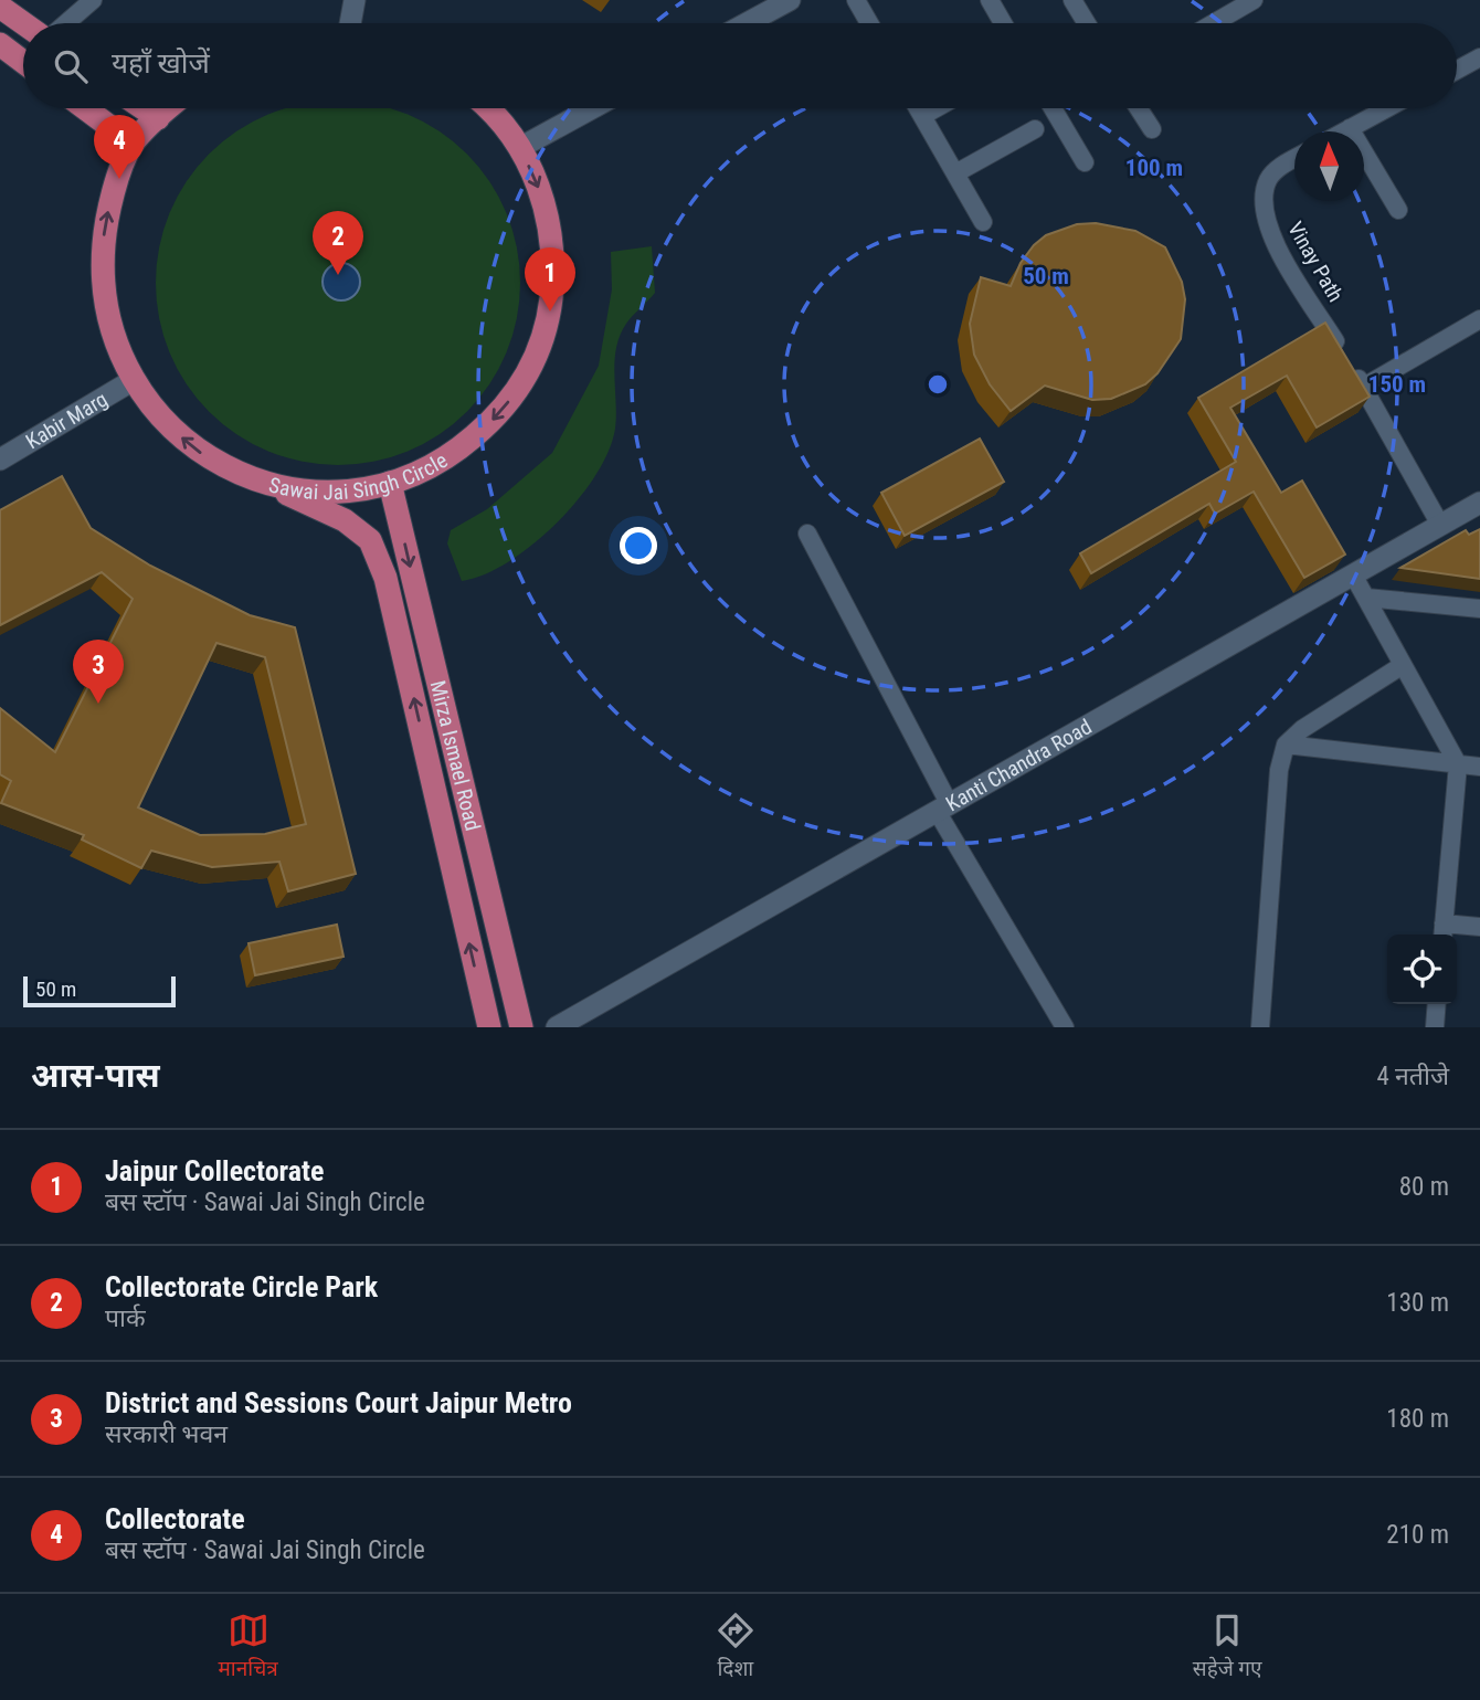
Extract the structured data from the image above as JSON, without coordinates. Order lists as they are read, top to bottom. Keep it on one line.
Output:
{"streets":{"main road":["Sawai Jai Singh Circle","Mirza Ismael Road"],"street":["Vinay Path","Kabir Marg","Kanti Chandra Road"]},"crossings":[["Vinay Path","Kanti Chandra Road"],["Kabir Marg","Sawai Jai Singh Circle"],["Sawai Jai Singh Circle","Mirza Ismael Road"]],"scale_bar":"50 m","north":"top","page":{"search":"यहाँ खोजें","pins":["4","2","1","3"],"scale":"50 m","heading":["आस-पास","4 नतीजे"],"list":[{"mark":"1","name":"Jaipur Collectorate","note":"बस स्टॉप · Sawai Jai Singh Circle","value":"80 m"},{"mark":"2","name":"Collectorate Circle Park","note":"पार्क","value":"130 m"},{"mark":"3","name":"District and Sessions Court Jaipur Metro","note":"सरकारी भवन","value":"180 m"},{"mark":"4","name":"Collectorate","note":"बस स्टॉप · Sawai Jai Singh Circle","value":"210 m"}],"nav":["मानचित्र","दिशा","सहेजे गए"]},"rings":["100 m","50 m","150 m"]}
